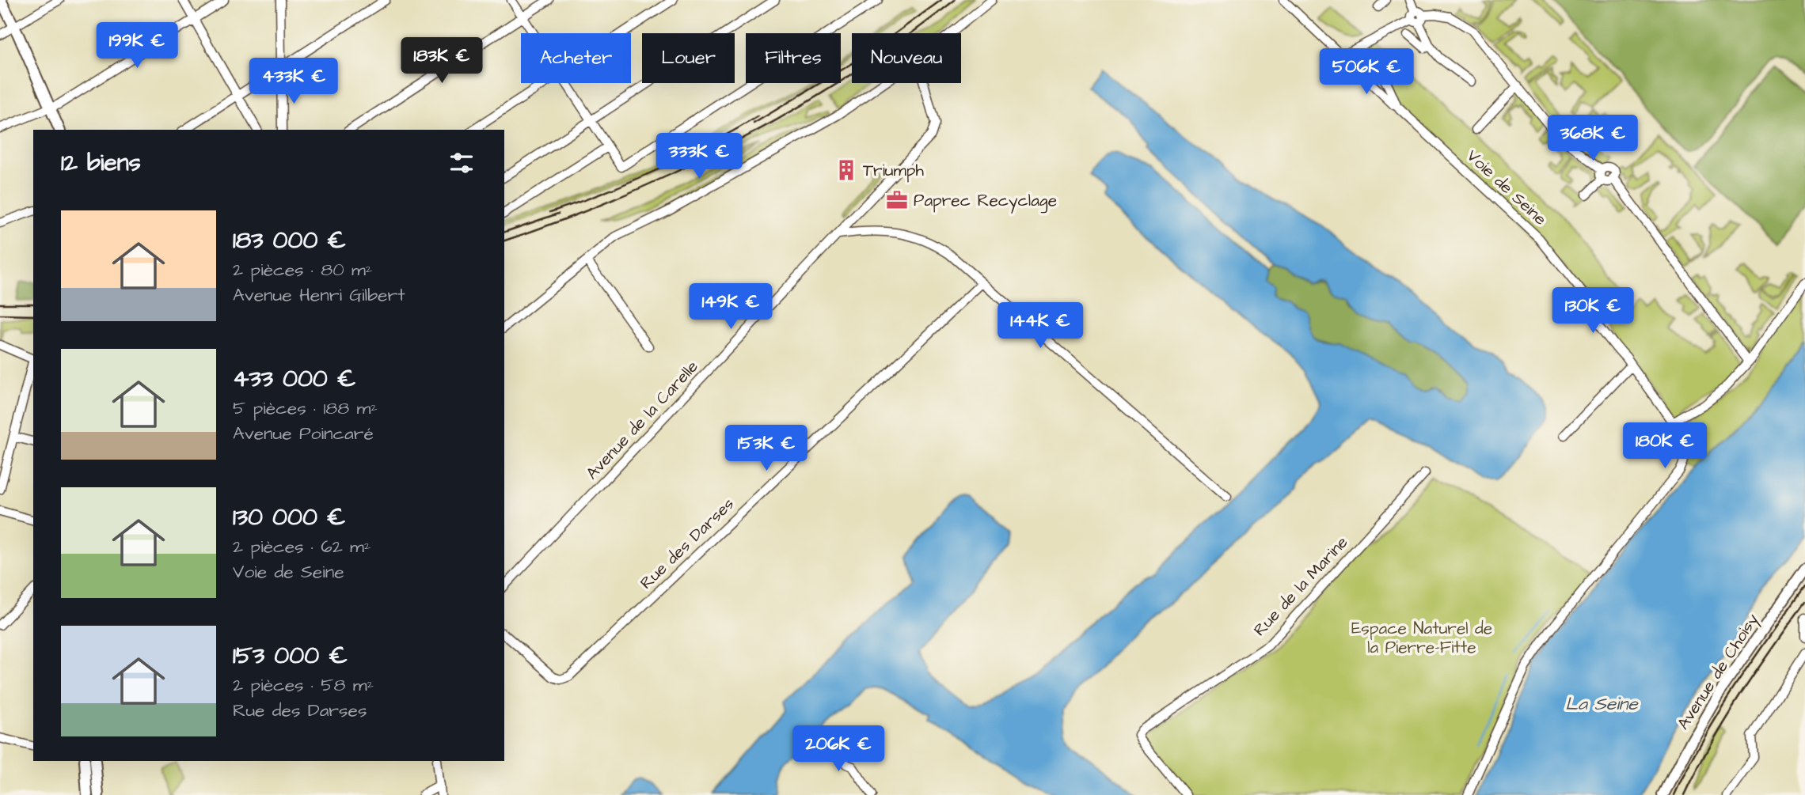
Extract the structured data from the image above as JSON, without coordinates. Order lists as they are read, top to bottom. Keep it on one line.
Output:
{"streets":{"main road":["Avenue de Choisy"],"street":["Voie de Seine","Avenue de la Carelle","Rue des Darses","Rue de la Marine"]},"water":["La Seine"],"parks":["Espace Naturel de la Pierre-Fitte"],"places":{"building":["Triumph"],"office":["Paprec Recyclage"]},"page":{"price":["199K €","183K €","506K €","433K €","368K €","333K €","149K €","130K €","144K €","180K €","153K €","206K €"],"chip":["Acheter","Louer","Filtres","Nouveau"],"heading":"12 biens","list":[{"name":"183 000 €","note":"2 pièces · 80 m² · Avenue Henri Gilbert"},{"name":"433 000 €","note":"5 pièces · 188 m² · Avenue Poincaré"},{"name":"130 000 €","note":"2 pièces · 62 m² · Voie de Seine"},{"name":"153 000 €","note":"2 pièces · 58 m² · Rue des Darses"}]}}
